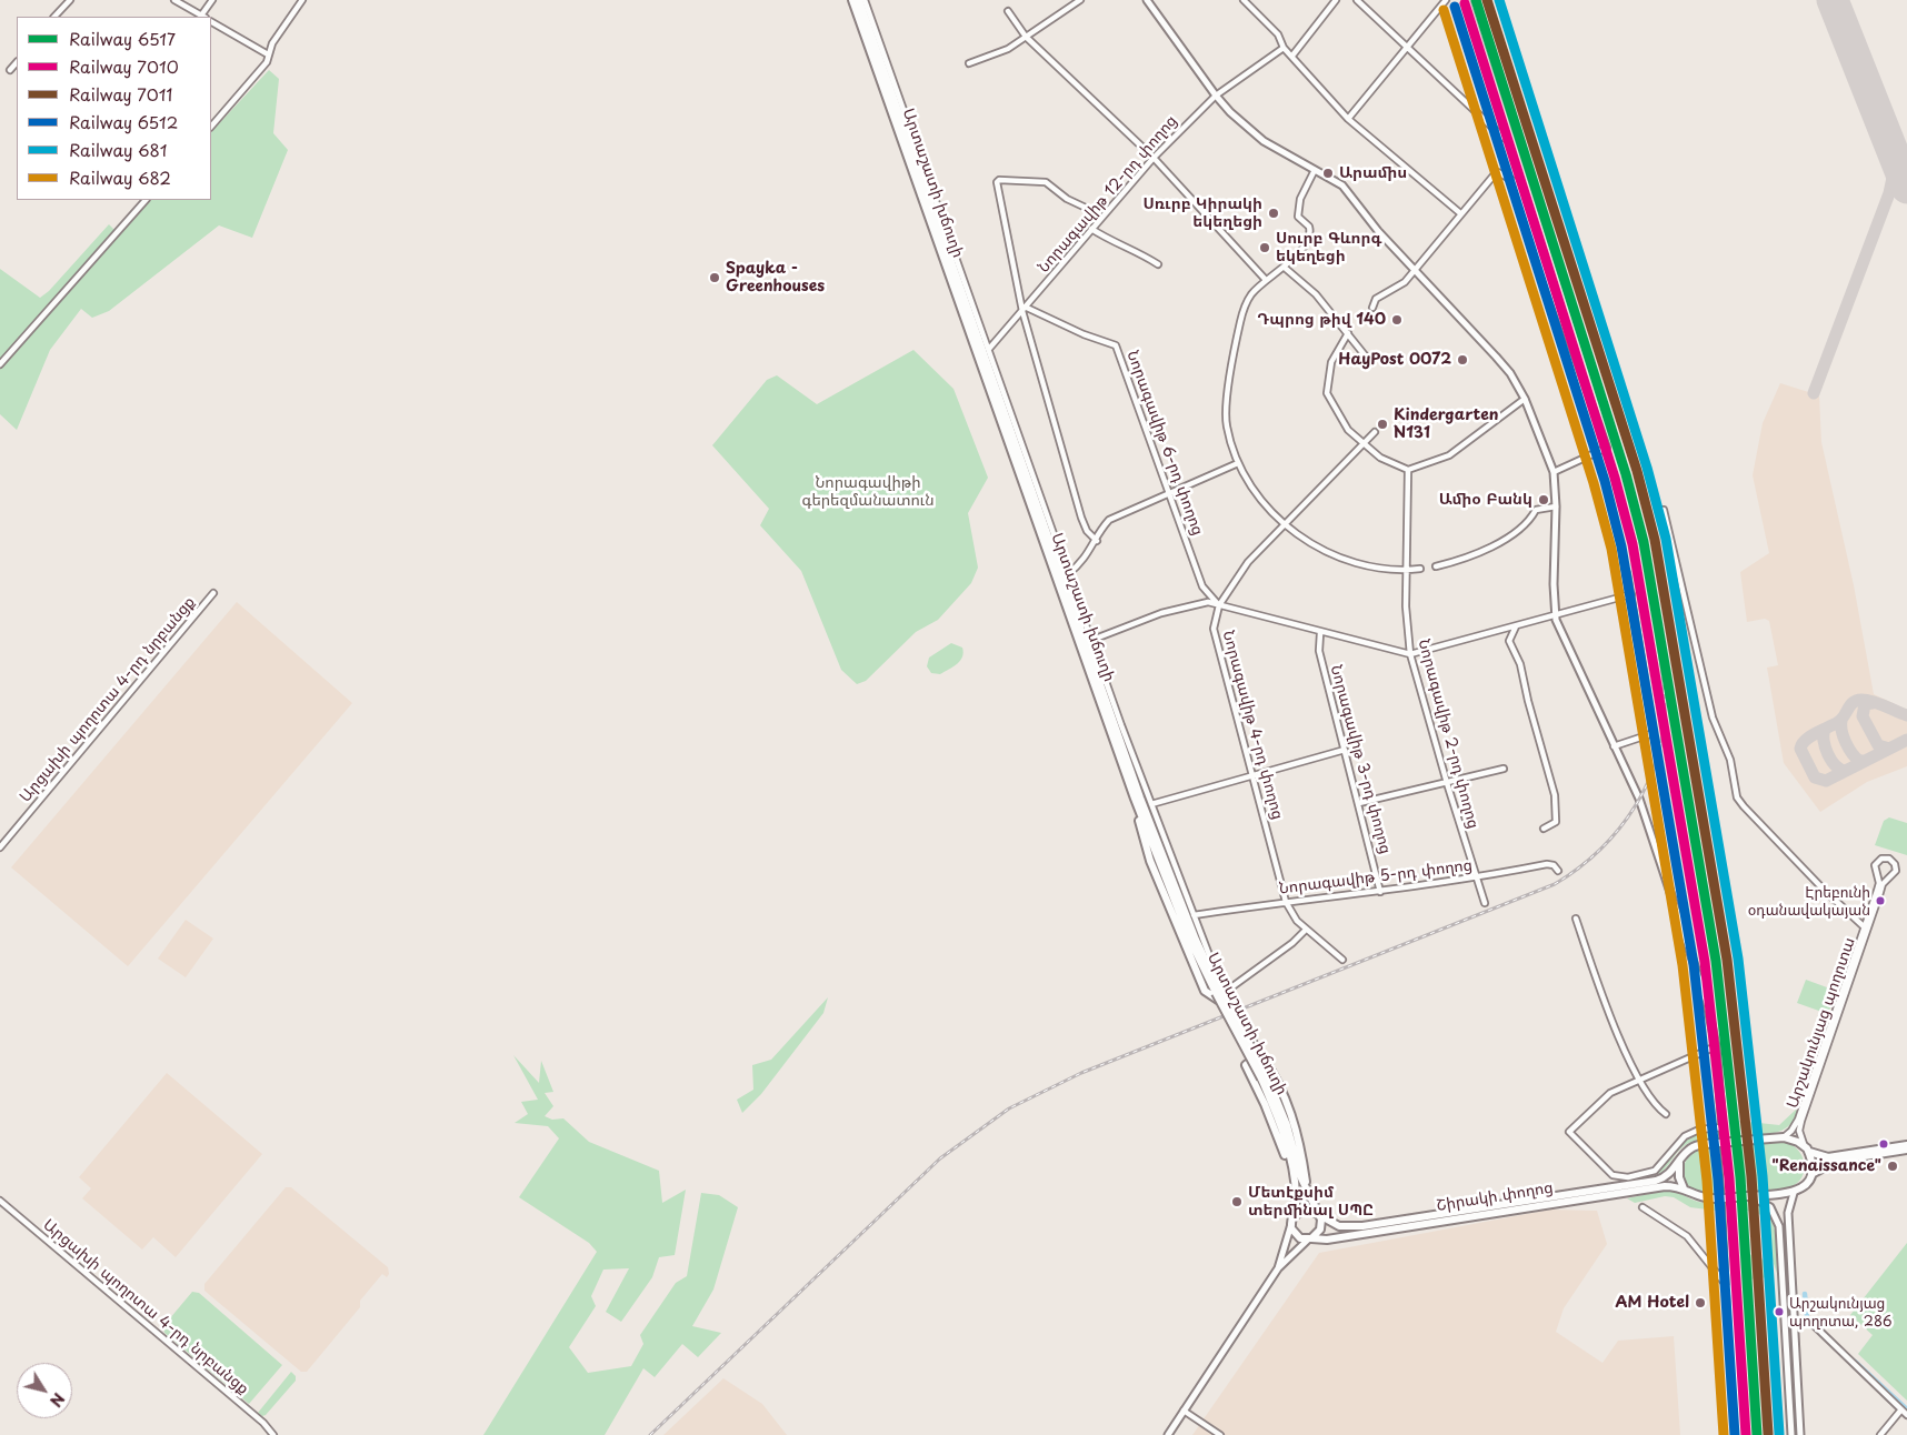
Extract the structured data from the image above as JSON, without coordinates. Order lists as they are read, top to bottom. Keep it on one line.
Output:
{"streets":{"highway":["Արտաշատի խճուղի","Շիրակի փողոց"],"street":["Նորագավիթ 12-րդ փողոց","Նորագավիթ 6-րդ փողոց","Արցախի պողոտա 4-րդ նրբանցք","Նորագավիթ 4-րդ փողոց","Նորագավիթ 2-րդ փողոց","Նորագավիթ 3-րդ փողոց","Նորագավիթ 5-րդ փողոց","Արշակունյաց պողոտա"]},"crossings":[["Արտաշատի խճուղի","Նորագավիթ 12-րդ փողոց"],["Արտաշատի խճուղի","Նորագավիթ 5-րդ փողոց"],["Արտաշատի խճուղի","Շիրակի փողոց"],["Նորագավիթ 12-րդ փողոց","Նորագավիթ 6-րդ փողոց"],["Նորագավիթ 6-րդ փողոց","Նորագավիթ 4-րդ փողոց"],["Նորագավիթ 4-րդ փողոց","Նորագավիթ 5-րդ փողոց"],["Նորագավիթ 2-րդ փողոց","Նորագավիթ 5-րդ փողոց"],["Նորագավիթ 3-րդ փողոց","Նորագավիթ 5-րդ փողոց"],["Արշակունյաց պողոտա","Շիրակի փողոց"]],"parks":["Նորագավիթի գերեզմանատուն"],"places":["Արամիս","Սռւրբ Կիրակի եկեղեցի","Սուրբ Գևորգ եկեղեցի","Spayka - Greenhouses","Դպրոց թիվ 140","HayPost 0072","Kindergarten N131","Ամիօ Բանկ","Էրեբունի օդանավակայան","\"Renaissance\"","Մետէքսիմ տերմինալ ՍՊԸ","AM Hotel","Արշակունյաց պողոտա, 286"],"lines":["rail line 6517","rail line 7011","rail line 681","rail line 7010","rail line 6512","rail line 682"],"legend":["Railway 6517","Railway 7010","Railway 7011","Railway 6512","Railway 681","Railway 682"],"north":"bottom right"}
